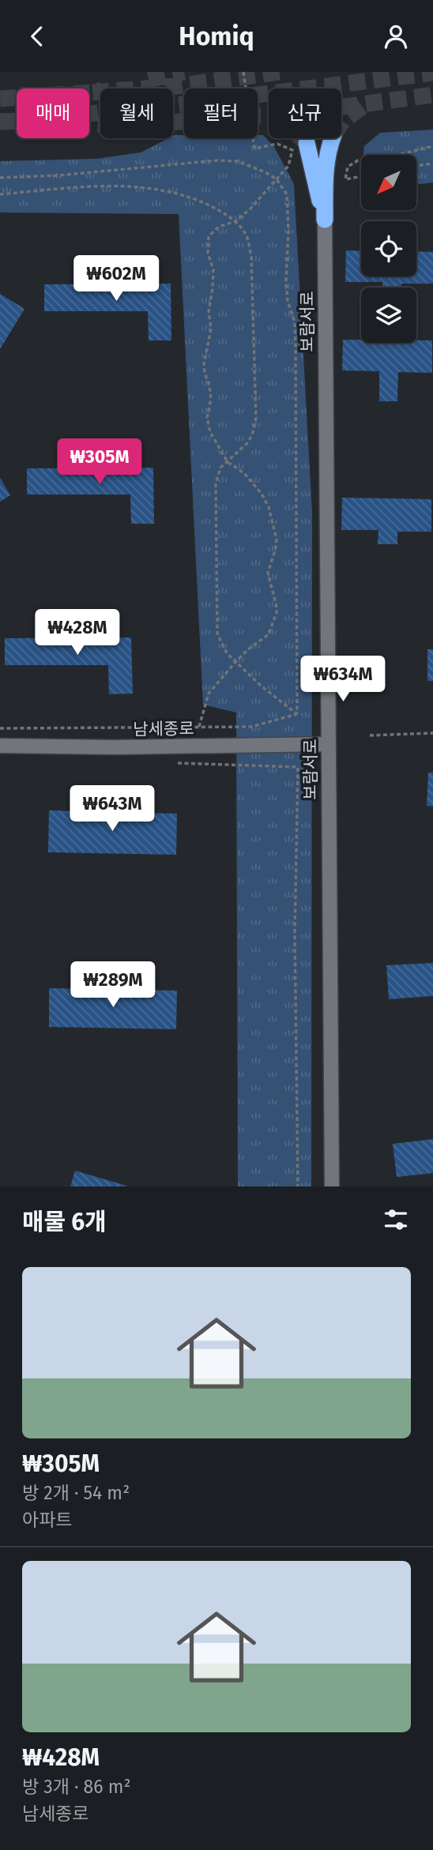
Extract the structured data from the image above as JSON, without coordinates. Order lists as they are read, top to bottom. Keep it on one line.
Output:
{"streets":{"street":["보람서로","남세종로"]},"crossings":[["보람서로","남세종로"]],"north":"bottom left","page":{"header":"Homiq","chip":["매매","월세","필터","신규"],"price":["₩602M","₩305M","₩428M","₩634M","₩643M","₩289M"],"heading":"매물 6개","list":[{"name":"₩305M","note":"방 2개 · 54 m² · 아파트"},{"name":"₩428M","note":"방 3개 · 86 m² · 남세종로"}]}}
